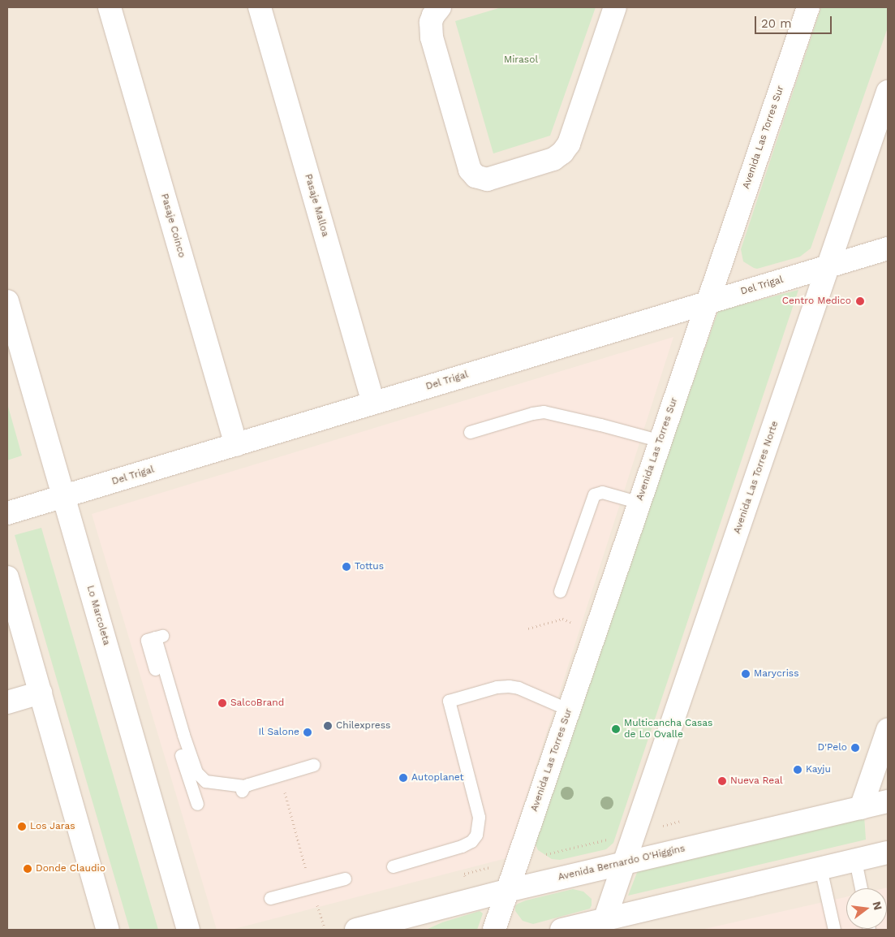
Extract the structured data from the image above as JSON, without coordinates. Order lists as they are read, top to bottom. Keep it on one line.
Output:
{"streets":{"street":["Avenida Las Torres Sur","Pasaje Malloa","Pasaje Coinco","Del Trigal","Avenida Las Torres Norte","Lo Marcoleta","Avenida Bernardo O'Higgins"]},"crossings":[["Avenida Las Torres Sur","Del Trigal"],["Avenida Las Torres Sur","Avenida Bernardo O'Higgins"],["Pasaje Malloa","Del Trigal"],["Pasaje Coinco","Del Trigal"],["Del Trigal","Avenida Las Torres Norte"],["Del Trigal","Lo Marcoleta"],["Avenida Las Torres Norte","Avenida Bernardo O'Higgins"]],"parks":["Mirasol"],"places":["Centro Medico","Tottus","Marycriss","SalcoBrand","Chilexpress","Multicancha Casas de Lo Ovalle","Il Salone","D'Pelo","Kayju","Autoplanet","Nueva Real","Los Jaras","Donde Claudio"],"scale_bar":"20 m","north":"right"}
